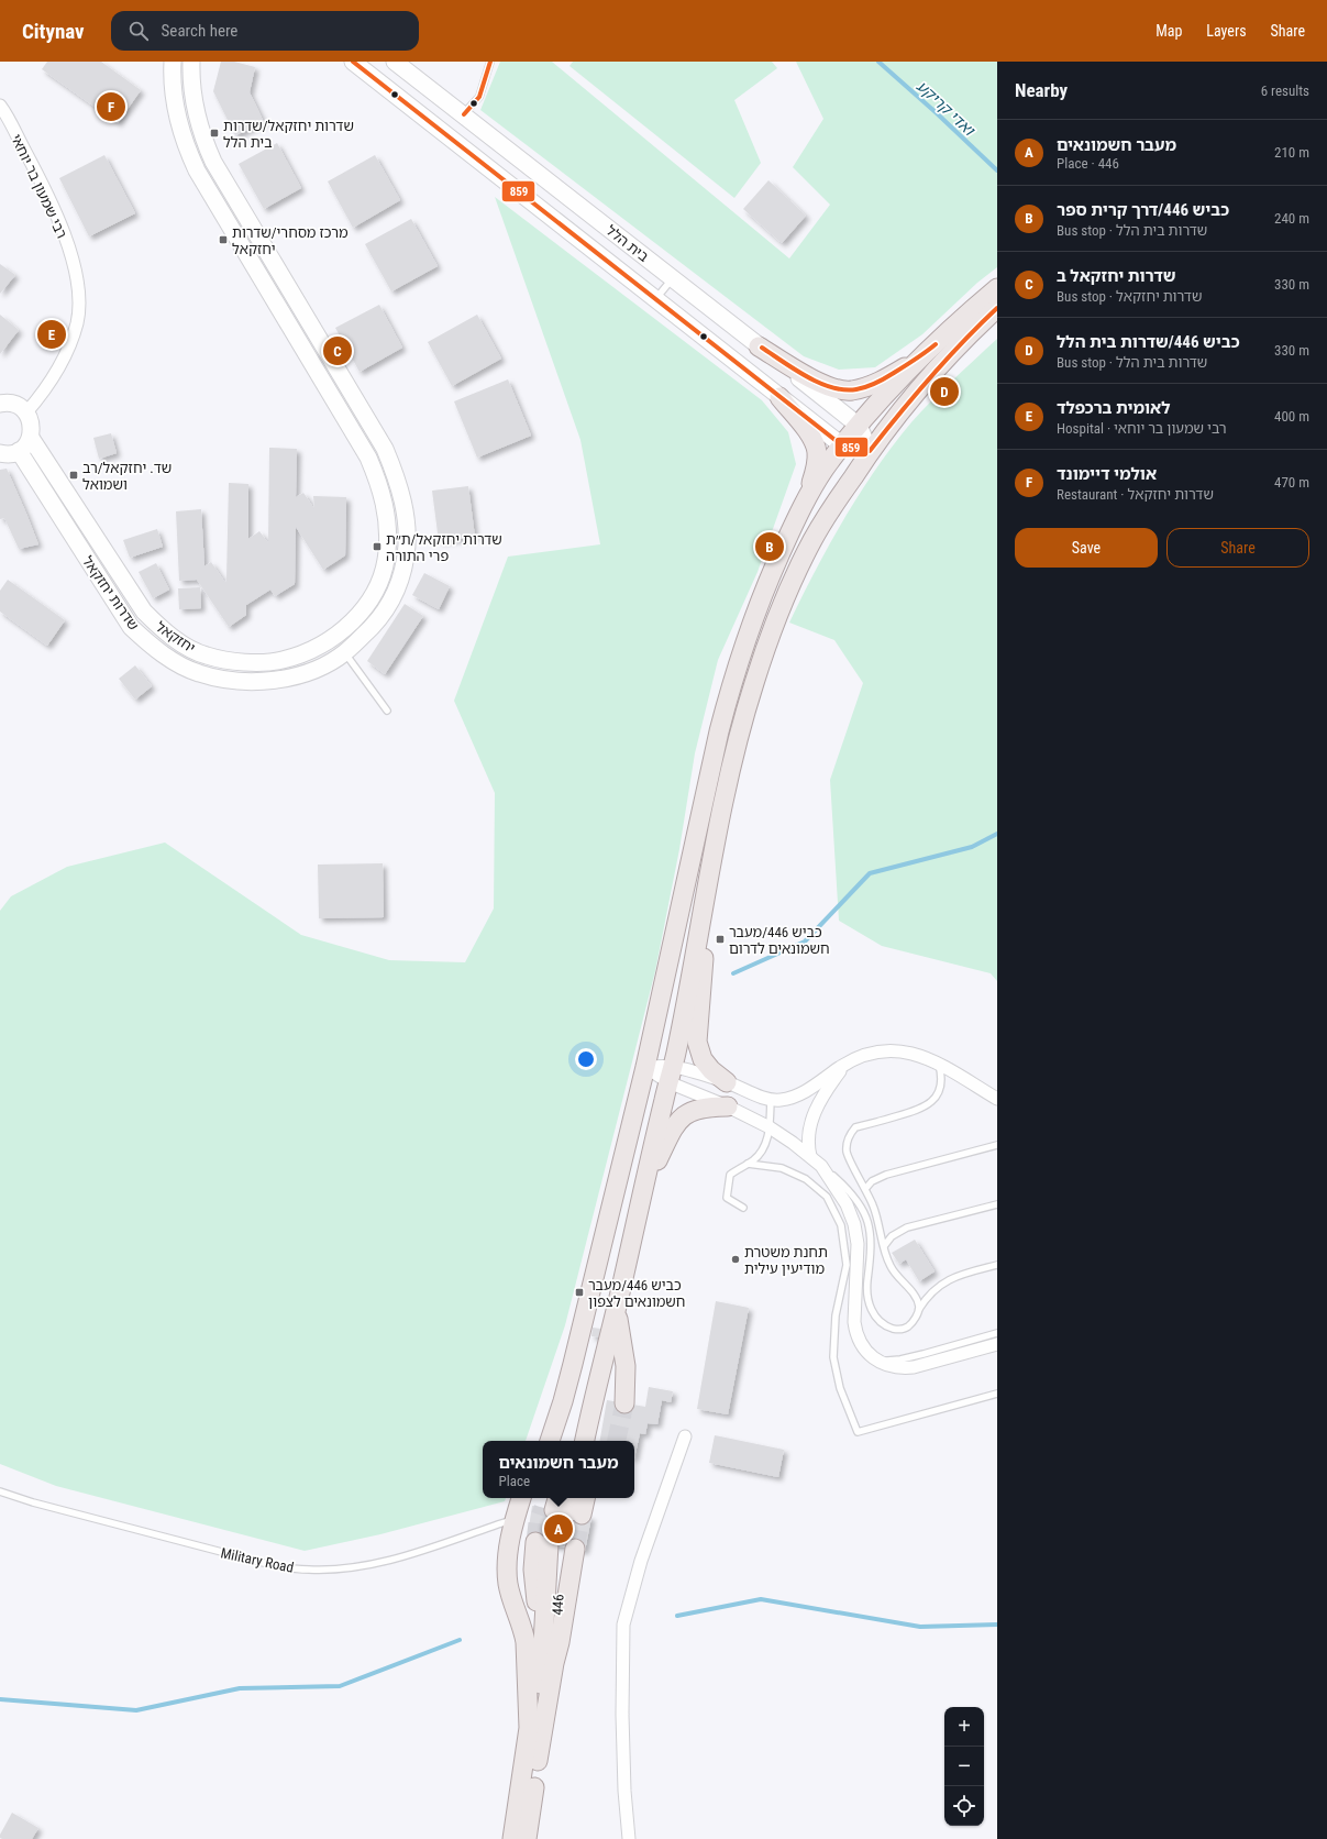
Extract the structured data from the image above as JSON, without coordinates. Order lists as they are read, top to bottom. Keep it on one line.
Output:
{"streets":{"main road":["446"],"street":["רבי שמעון בר יוחאי","בית הלל","שדרות יחזקאל","יחזקאל"],"lane":["Military Road"]},"water":["ואדי קריקע"],"places":{"transit":["שדרות יחזקאל/שדרות בית הלל","מרכז מסחרי/שדרות יחזקאל","שד. יחזקאל/רב ושמואל","שדרות יחזקאל/ת״ת פרי התורה","כביש 446/מעבר חשמונאים לדרום","כביש 446/מעבר חשמונאים לצפון"],"other":["תחנת משטרת מודיעין עילית"]},"lines":["transit line 859"],"page":{"header":"Citynav","search":"Search here","nav":["Map","Layers","Share"],"heading":["Nearby","6 results"],"pins":["F","E","C","D","B","A"],"list":[{"mark":"A","name":"מעבר חשמונאים","note":"Place · 446","value":"210 m"},{"mark":"B","name":"כביש 446/דרך קרית ספר","note":"Bus stop · שדרות בית הלל","value":"240 m"},{"mark":"C","name":"שדרות יחזקאל ב","note":"Bus stop · שדרות יחזקאל","value":"330 m"},{"mark":"D","name":"כביש 446/שדרות בית הלל","note":"Bus stop · שדרות בית הלל","value":"330 m"},{"mark":"E","name":"לאומית ברכפלד","note":"Hospital · רבי שמעון בר יוחאי","value":"400 m"},{"mark":"F","name":"אולמי דיימונד","note":"Restaurant · שדרות יחזקאל","value":"470 m"}],"buttons":["Save","Share"],"popup":["מעבר חשמונאים","Place"],"map_buttons":["+","−"]}}
